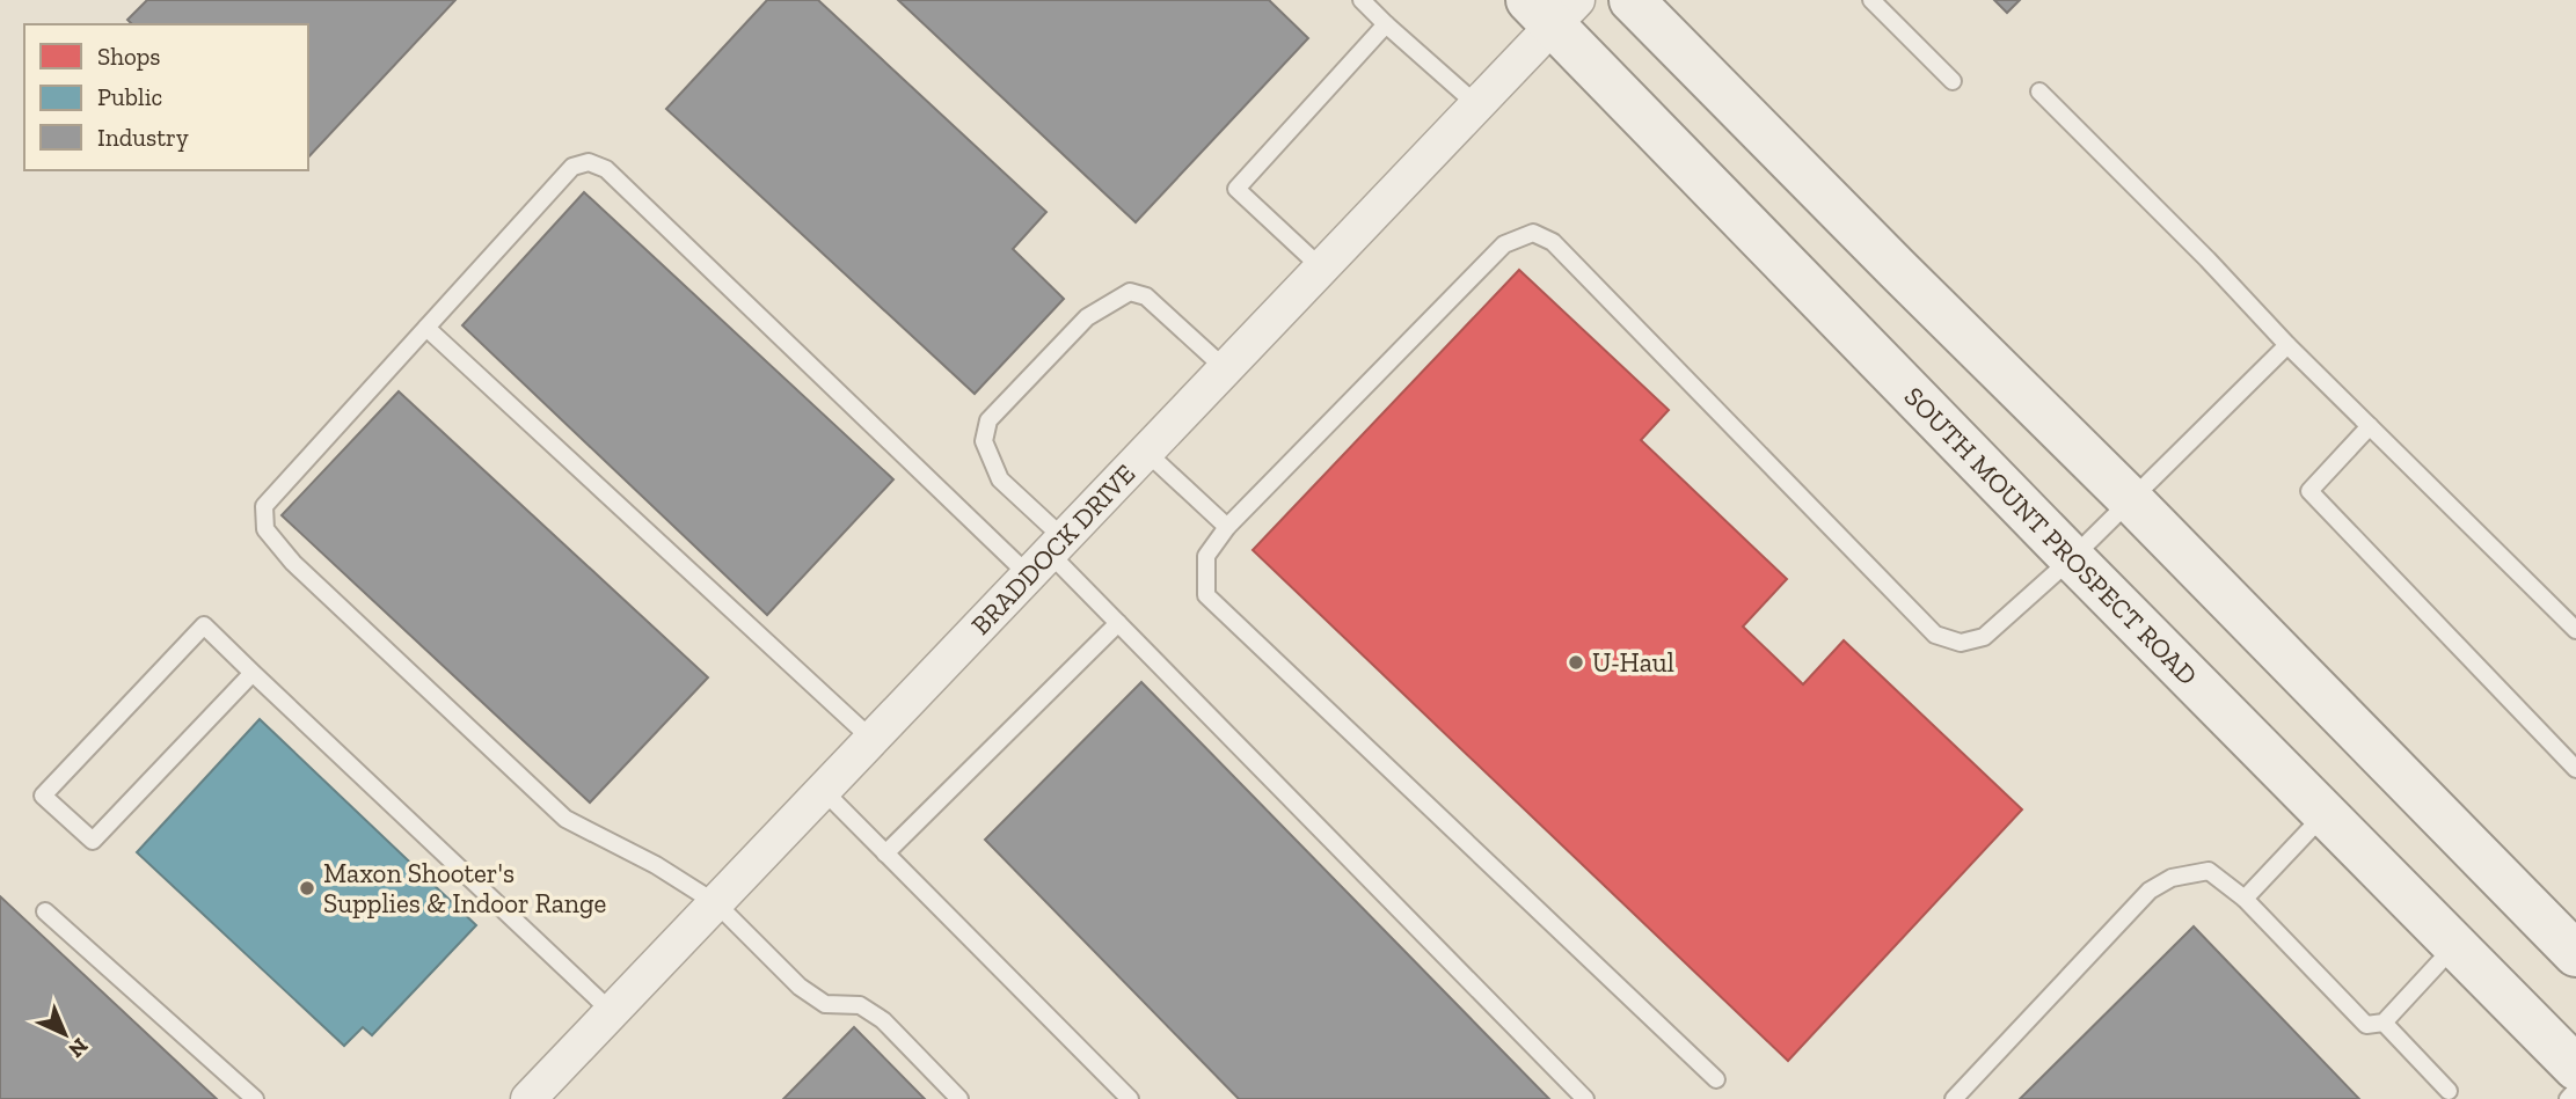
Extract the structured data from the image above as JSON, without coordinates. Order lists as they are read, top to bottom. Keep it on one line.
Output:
{"streets":{"main road":["SOUTH MOUNT PROSPECT ROAD"],"street":["BRADDOCK DRIVE"]},"crossings":[["SOUTH MOUNT PROSPECT ROAD","BRADDOCK DRIVE"]],"places":["U-Haul","Maxon Shooter's Supplies & Indoor Range"],"legend":["Shops","Public","Industry"],"north":"bottom right"}
